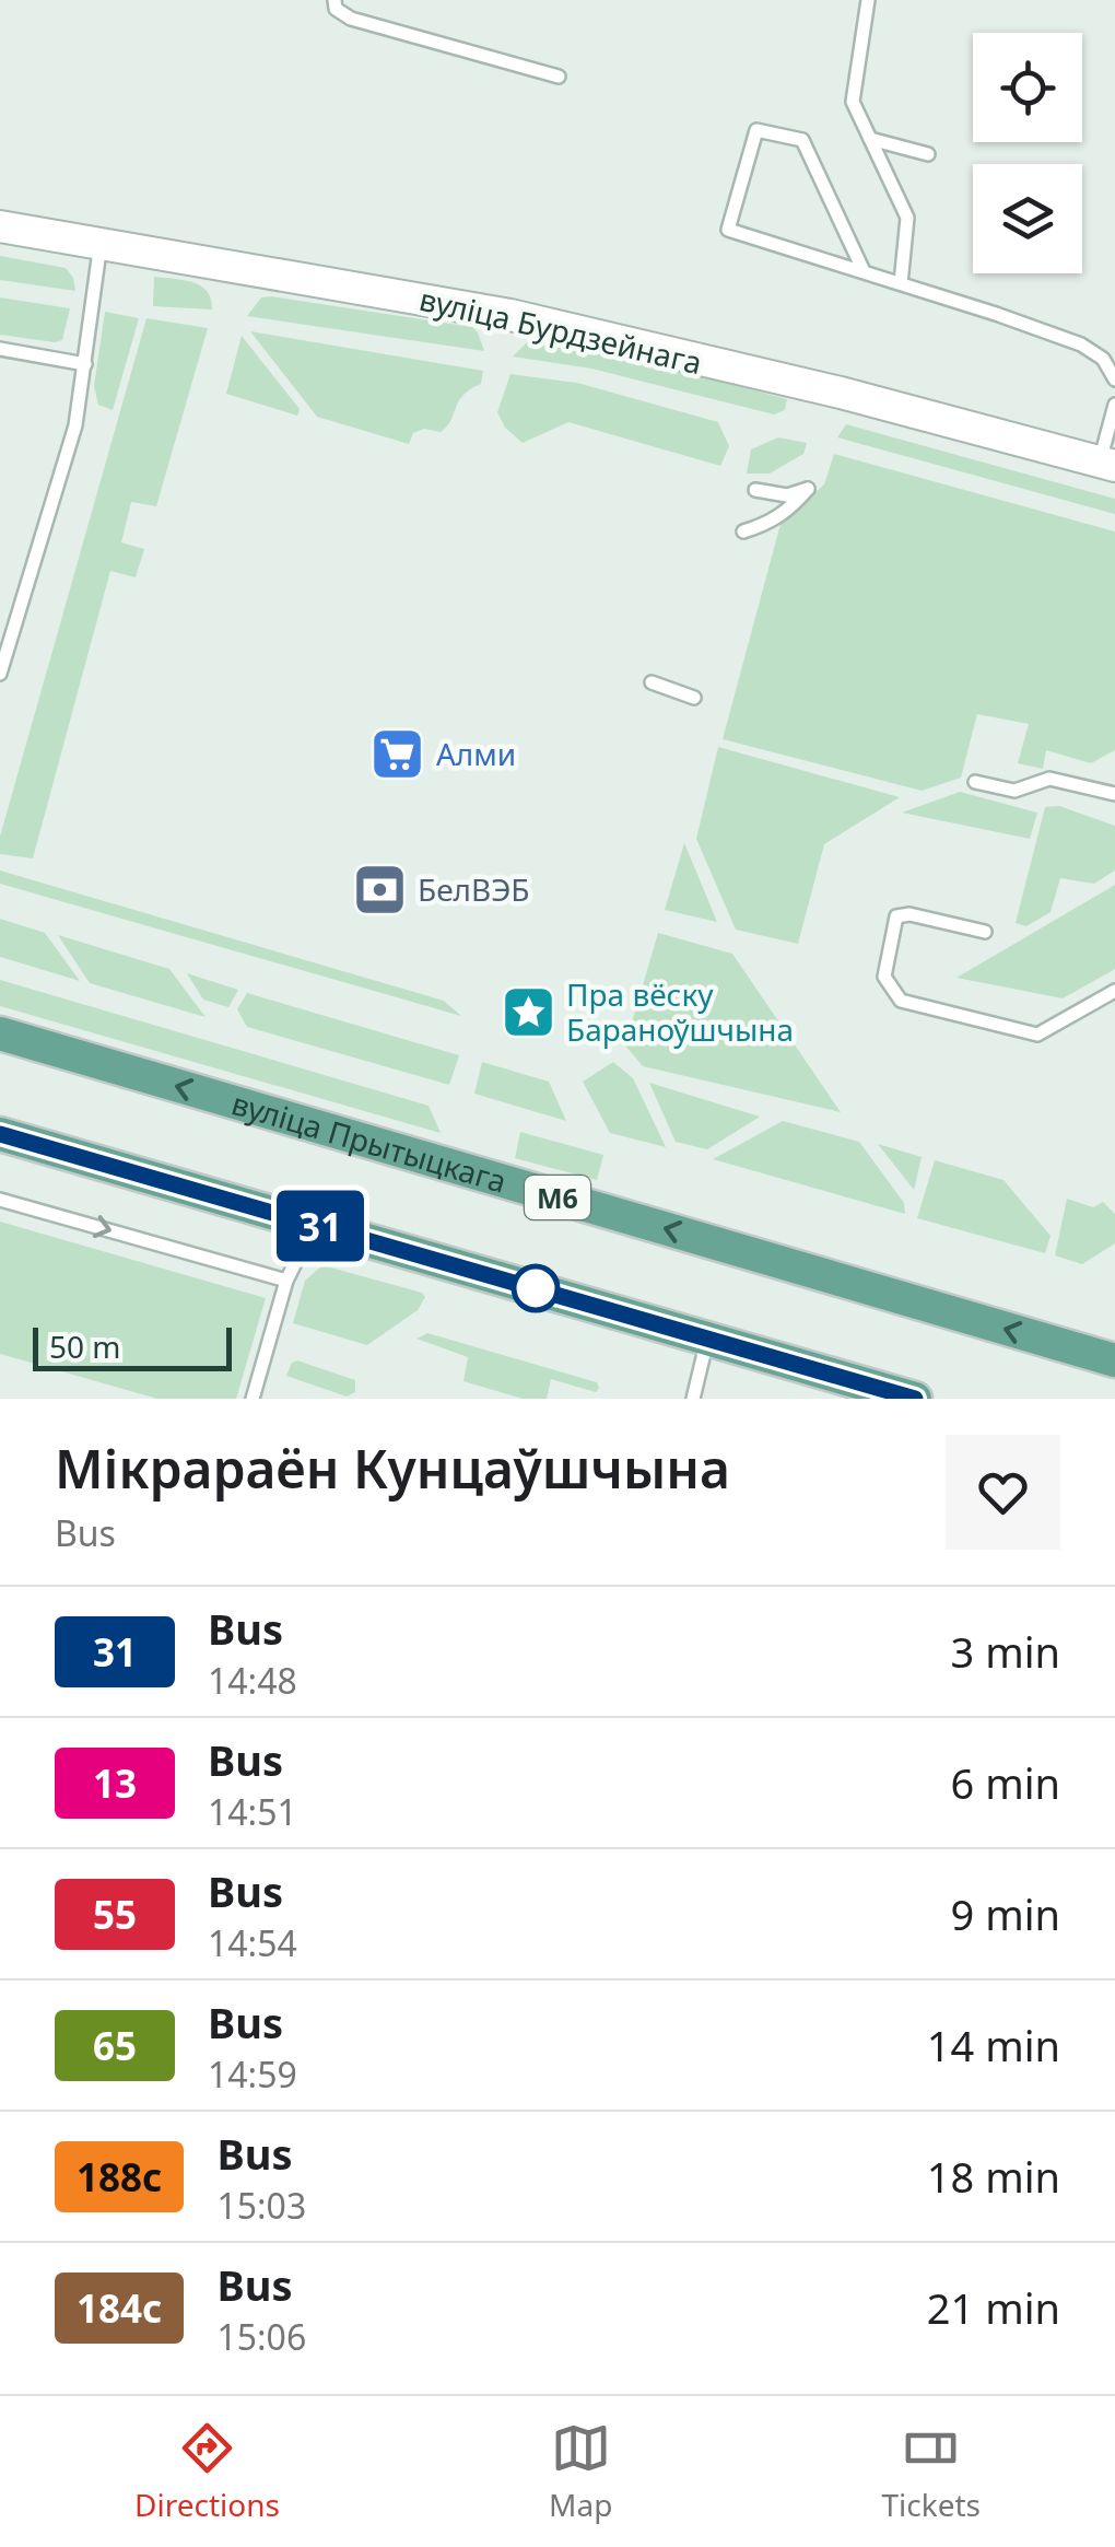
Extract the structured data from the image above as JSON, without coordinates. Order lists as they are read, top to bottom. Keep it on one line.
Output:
{"streets":{"main road":["вуліца Прытыцкага","М6"],"street":["вуліца Бурдзейнага"]},"places":{"supermarket":["Алми"],"bank":["БелВЭБ"],"place":["Пра вёску Бараноўшчына"]},"lines":["bus line 31"],"scale_bar":"50 m","page":{"on_map":"31","scale":"50 m","heading":["Мікрараён Кунцаўшчына","Bus"],"list":[{"mark":"31","name":"Bus","note":"14:48","value":"3 min"},{"mark":"13","name":"Bus","note":"14:51","value":"6 min"},{"mark":"55","name":"Bus","note":"14:54","value":"9 min"},{"mark":"65","name":"Bus","note":"14:59","value":"14 min"},{"mark":"188с","name":"Bus","note":"15:03","value":"18 min"},{"mark":"184с","name":"Bus","note":"15:06","value":"21 min"}],"tabs":["Directions","Map","Tickets"]}}
